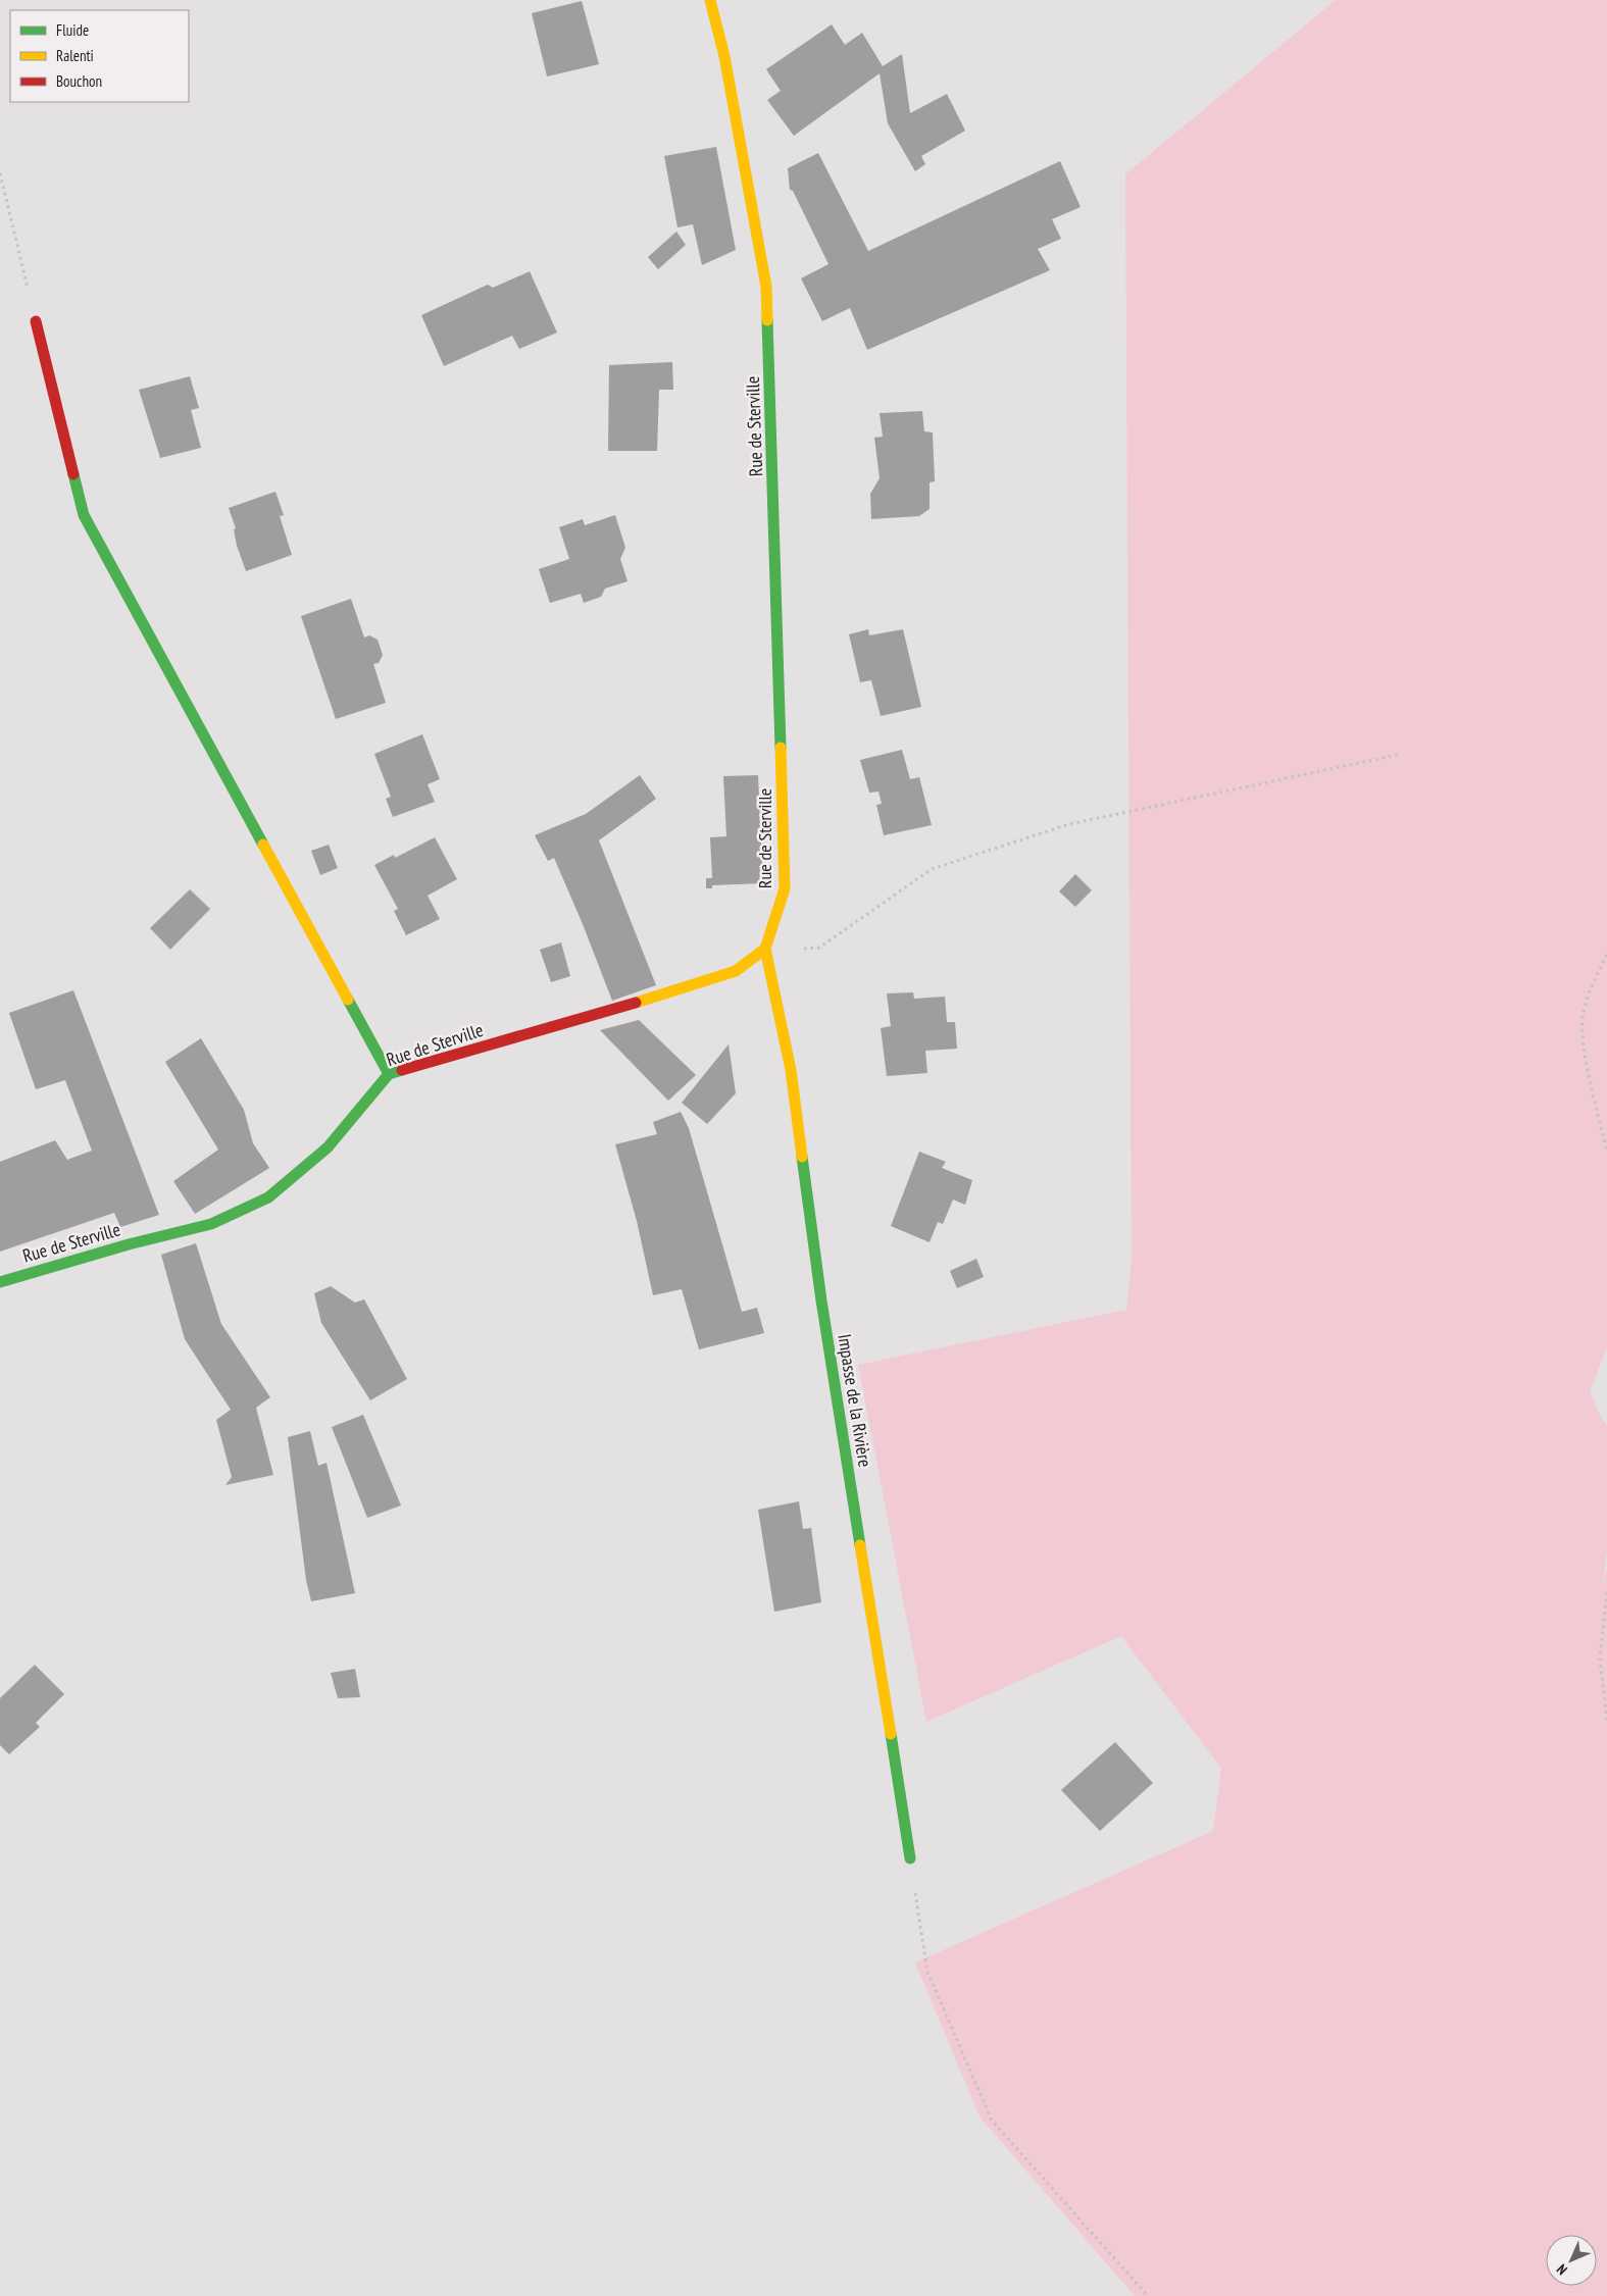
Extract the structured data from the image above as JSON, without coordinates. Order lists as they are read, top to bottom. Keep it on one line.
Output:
{"streets":{"street":["Rue de Sterville","Impasse de la Rivière"]},"crossings":[["Rue de Sterville","Impasse de la Rivière"]],"legend":["Fluide","Ralenti","Bouchon"],"north":"bottom left"}
